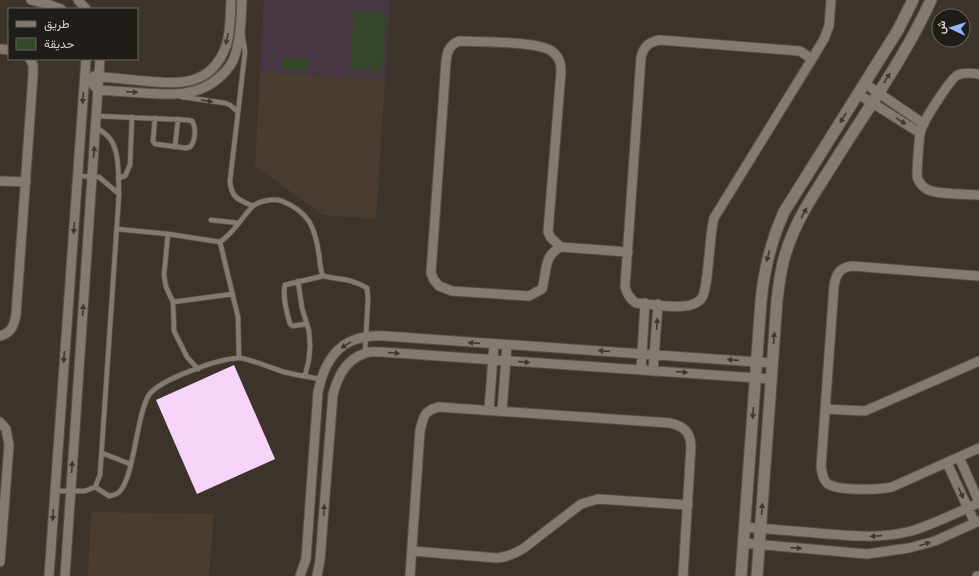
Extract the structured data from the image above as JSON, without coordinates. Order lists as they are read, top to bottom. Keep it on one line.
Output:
{"legend":["طريق","حديقة"],"north":"left"}
